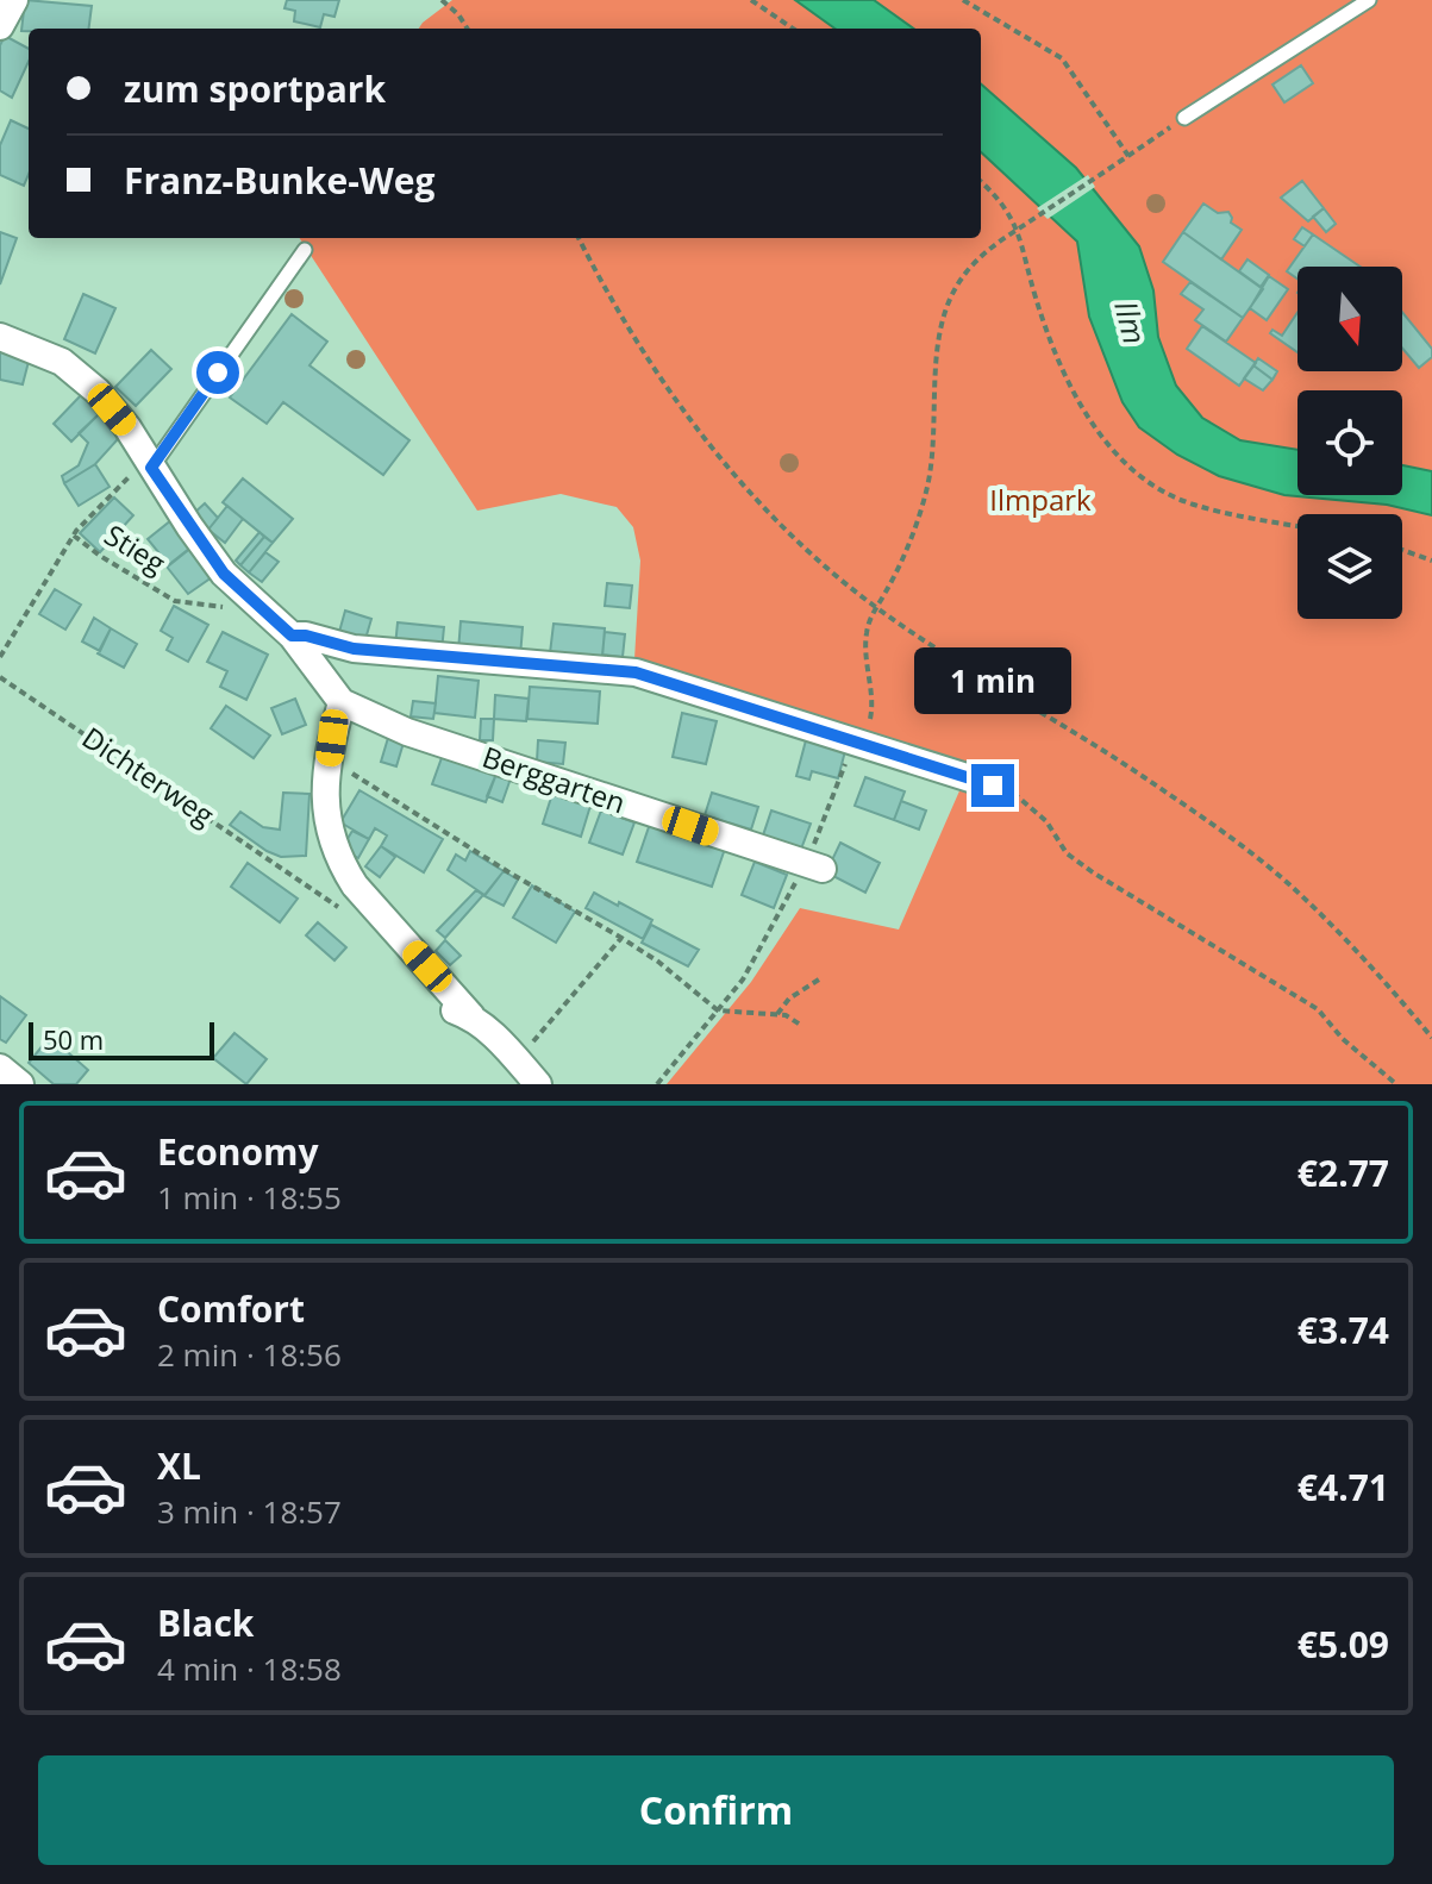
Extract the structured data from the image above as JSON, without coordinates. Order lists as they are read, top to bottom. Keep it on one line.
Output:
{"streets":{"street":["Berggarten"],"path":["Stieg","Dichterweg"]},"water":["Ilm"],"parks":["Ilmpark"],"scale_bar":"50 m","north":"bottom","page":{"banner":["zum sportpark","Franz-Bunke-Weg"],"bubble":"1 min","scale":"50 m","list":[{"name":"Economy","note":"1 min · 18:55","value":"€2.77"},{"name":"Comfort","note":"2 min · 18:56","value":"€3.74"},{"name":"XL","note":"3 min · 18:57","value":"€4.71"},{"name":"Black","note":"4 min · 18:58","value":"€5.09"}],"buttons":"Confirm"}}
